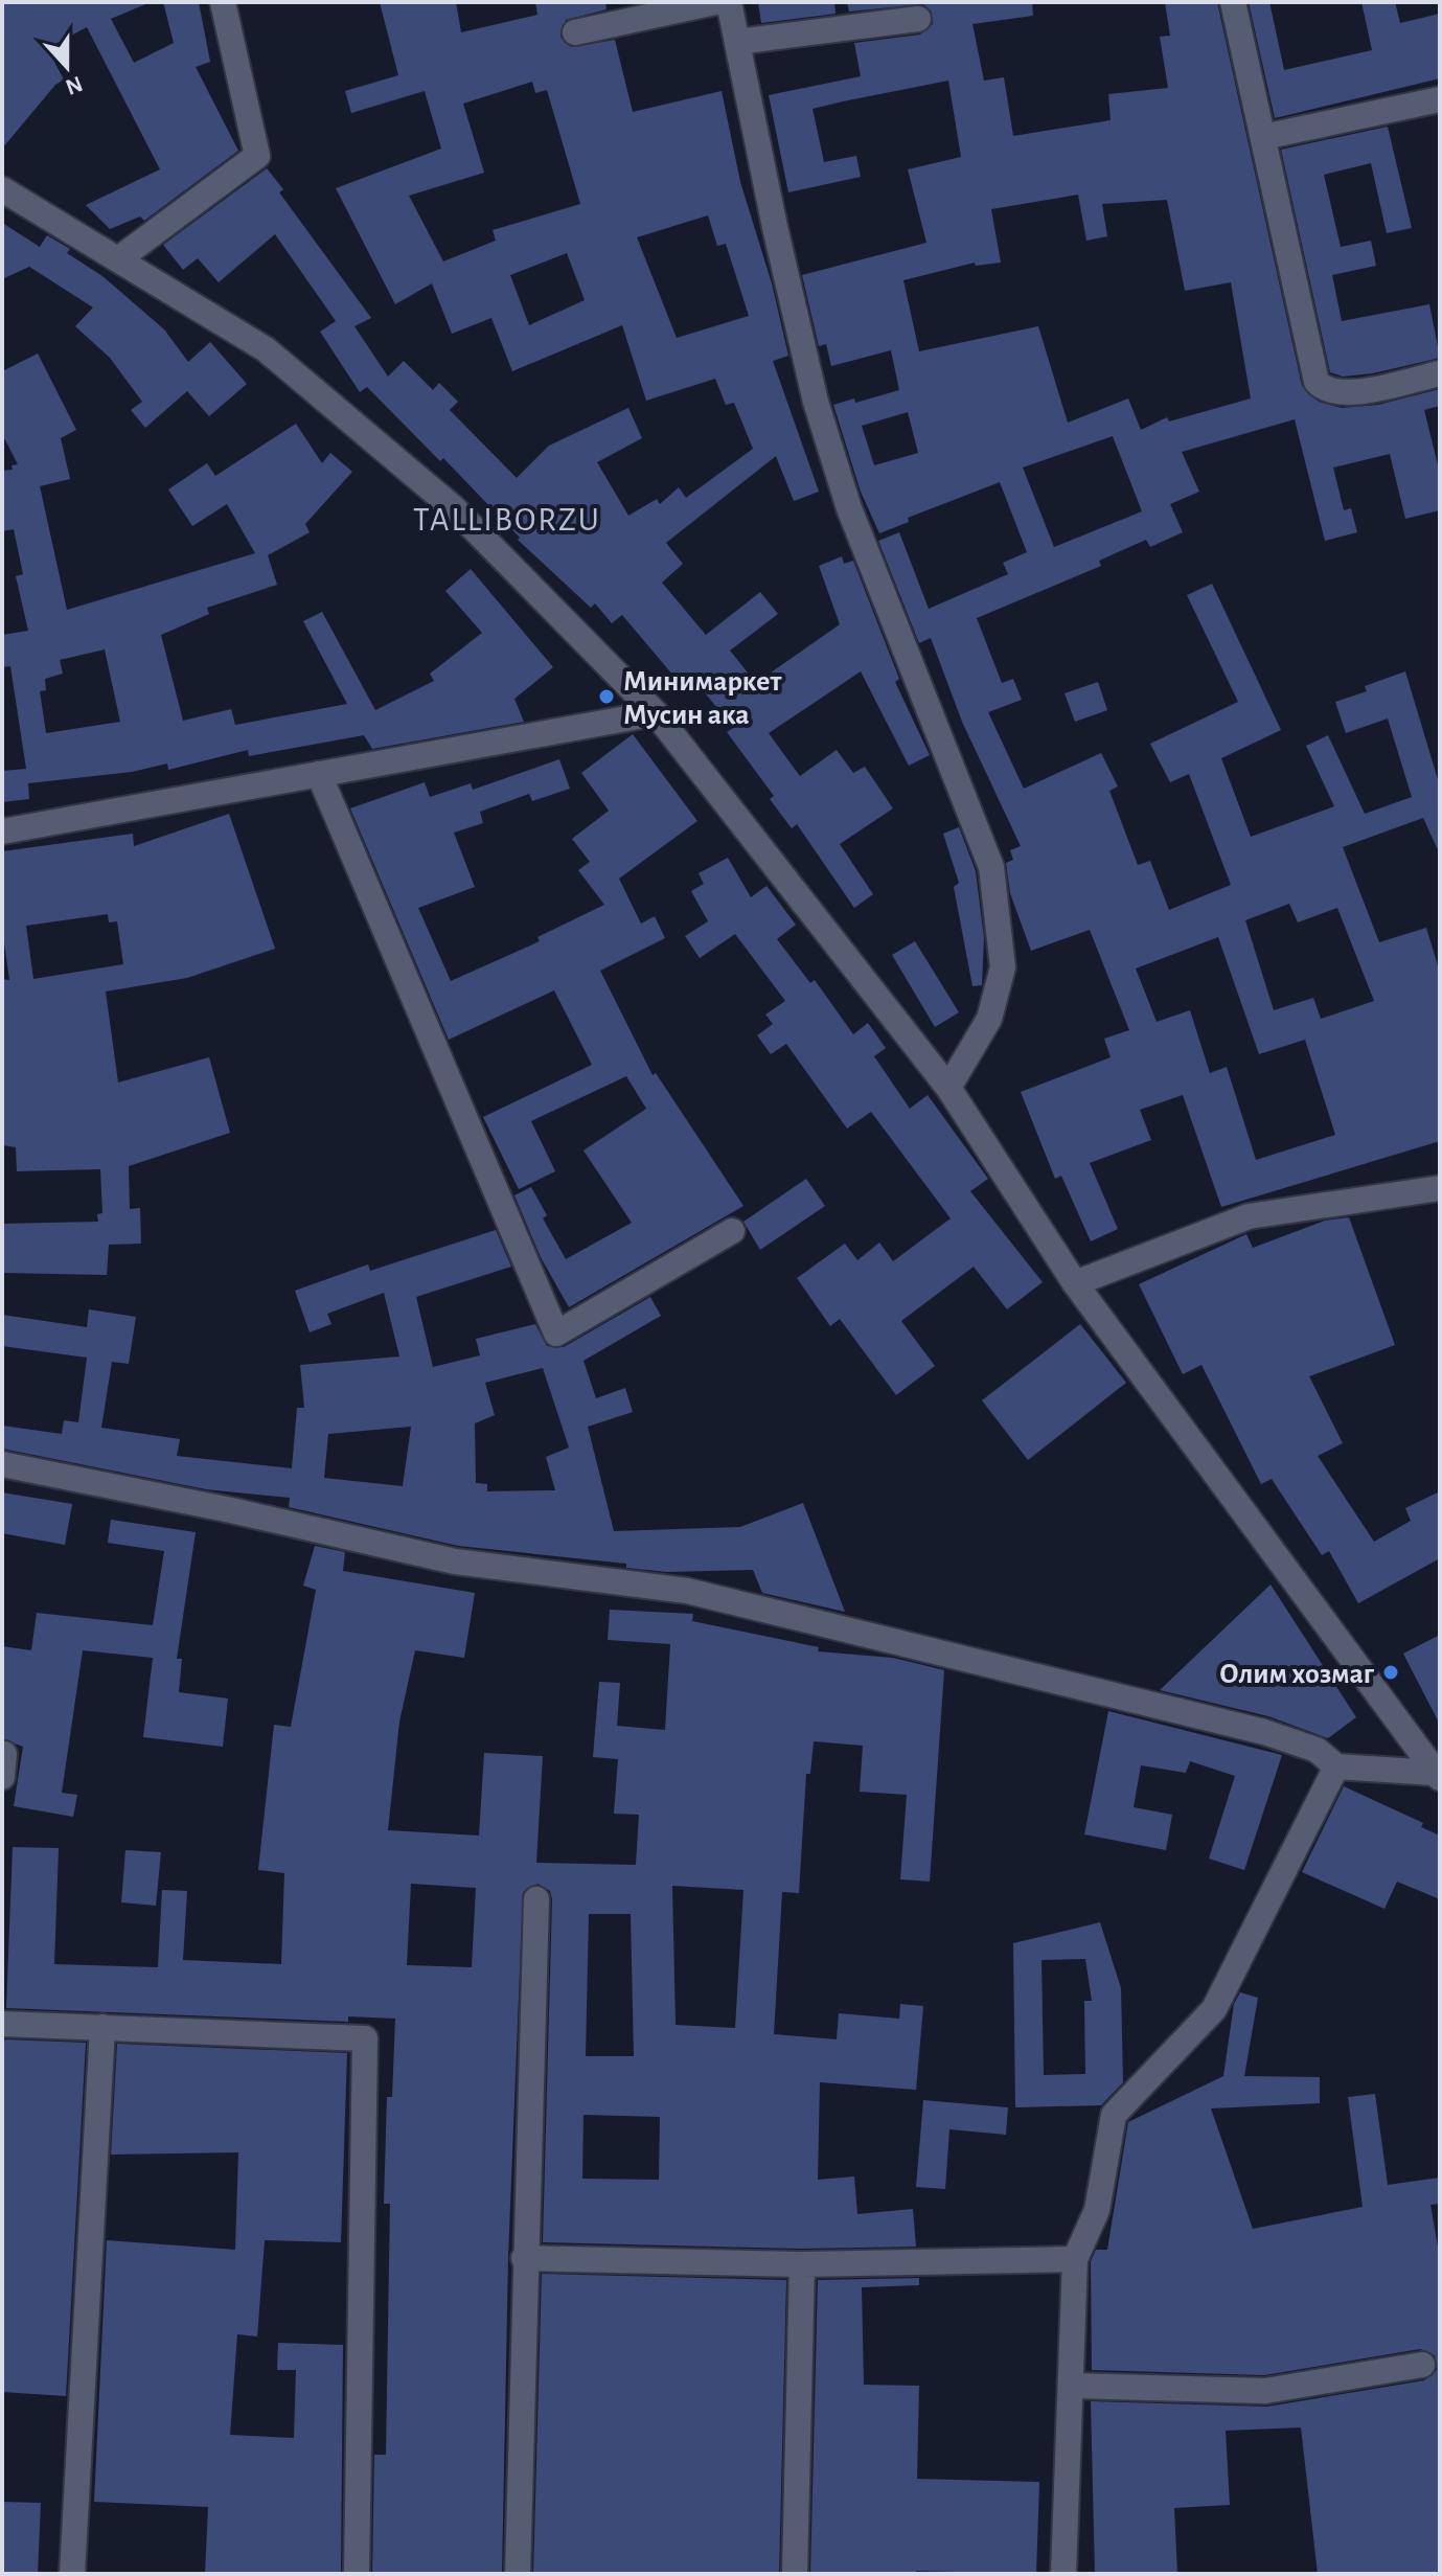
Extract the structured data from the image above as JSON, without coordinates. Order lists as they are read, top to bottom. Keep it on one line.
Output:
{"districts":["TALLIBORZU"],"places":["Минимаркет Мусин ака","Олим хозмаг"],"north":"bottom"}
